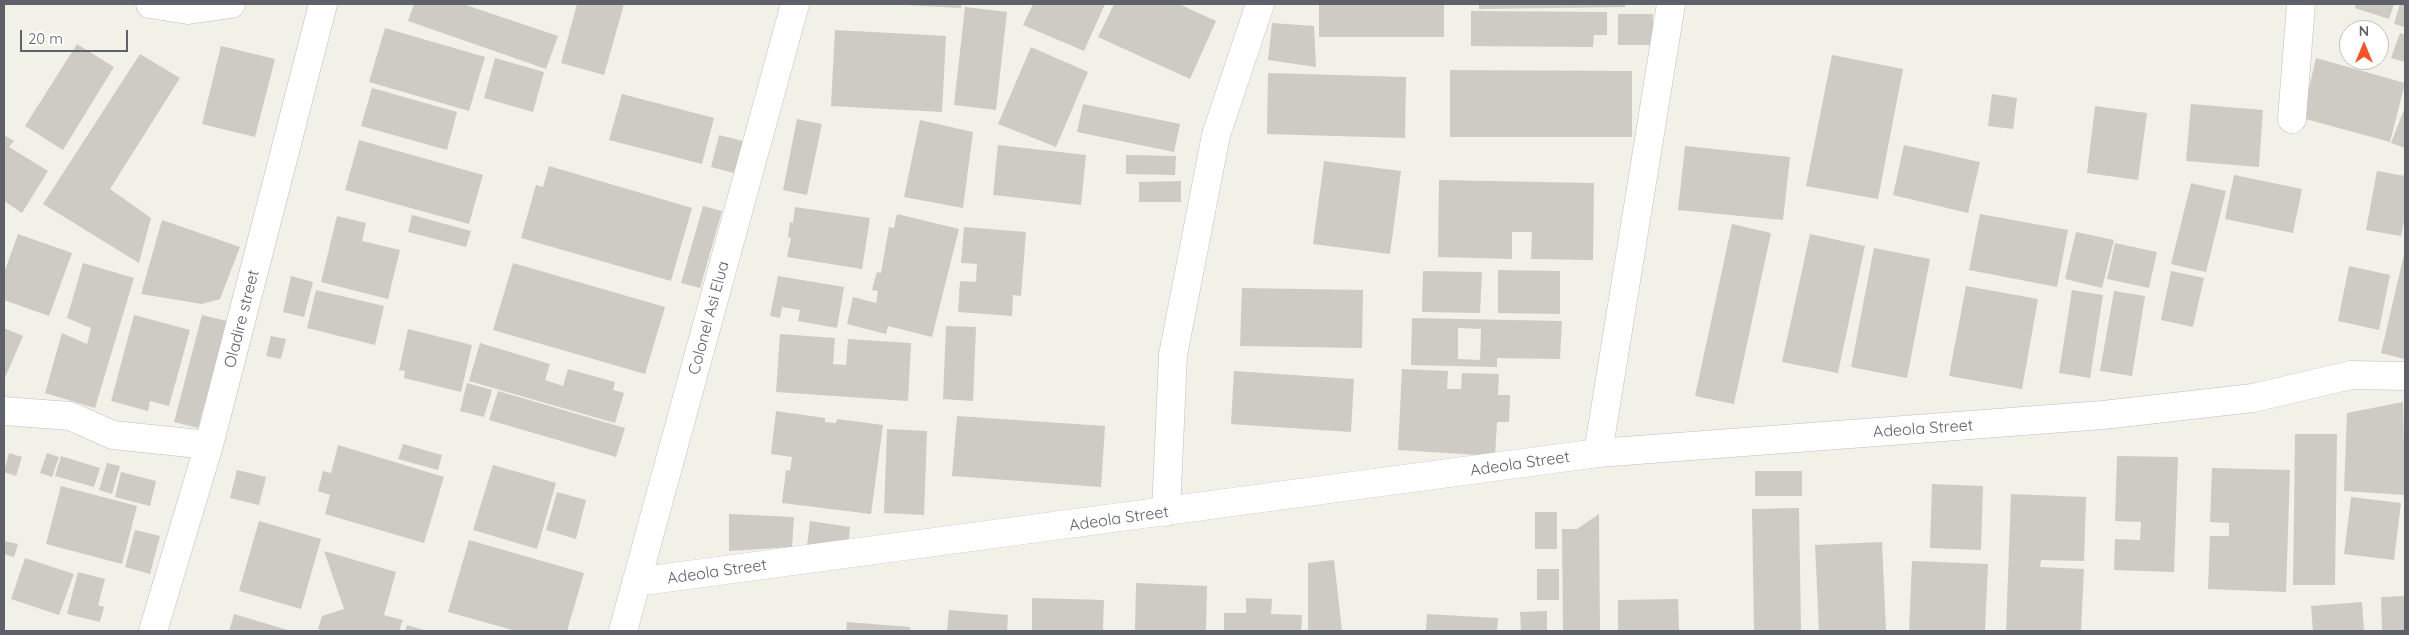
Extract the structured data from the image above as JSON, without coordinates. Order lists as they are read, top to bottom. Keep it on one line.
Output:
{"streets":{"street":["Colonel Asi Elua","Oladire street","Adeola Street"]},"crossings":[["Colonel Asi Elua","Adeola Street"]],"scale_bar":"20 m","north":"top"}
